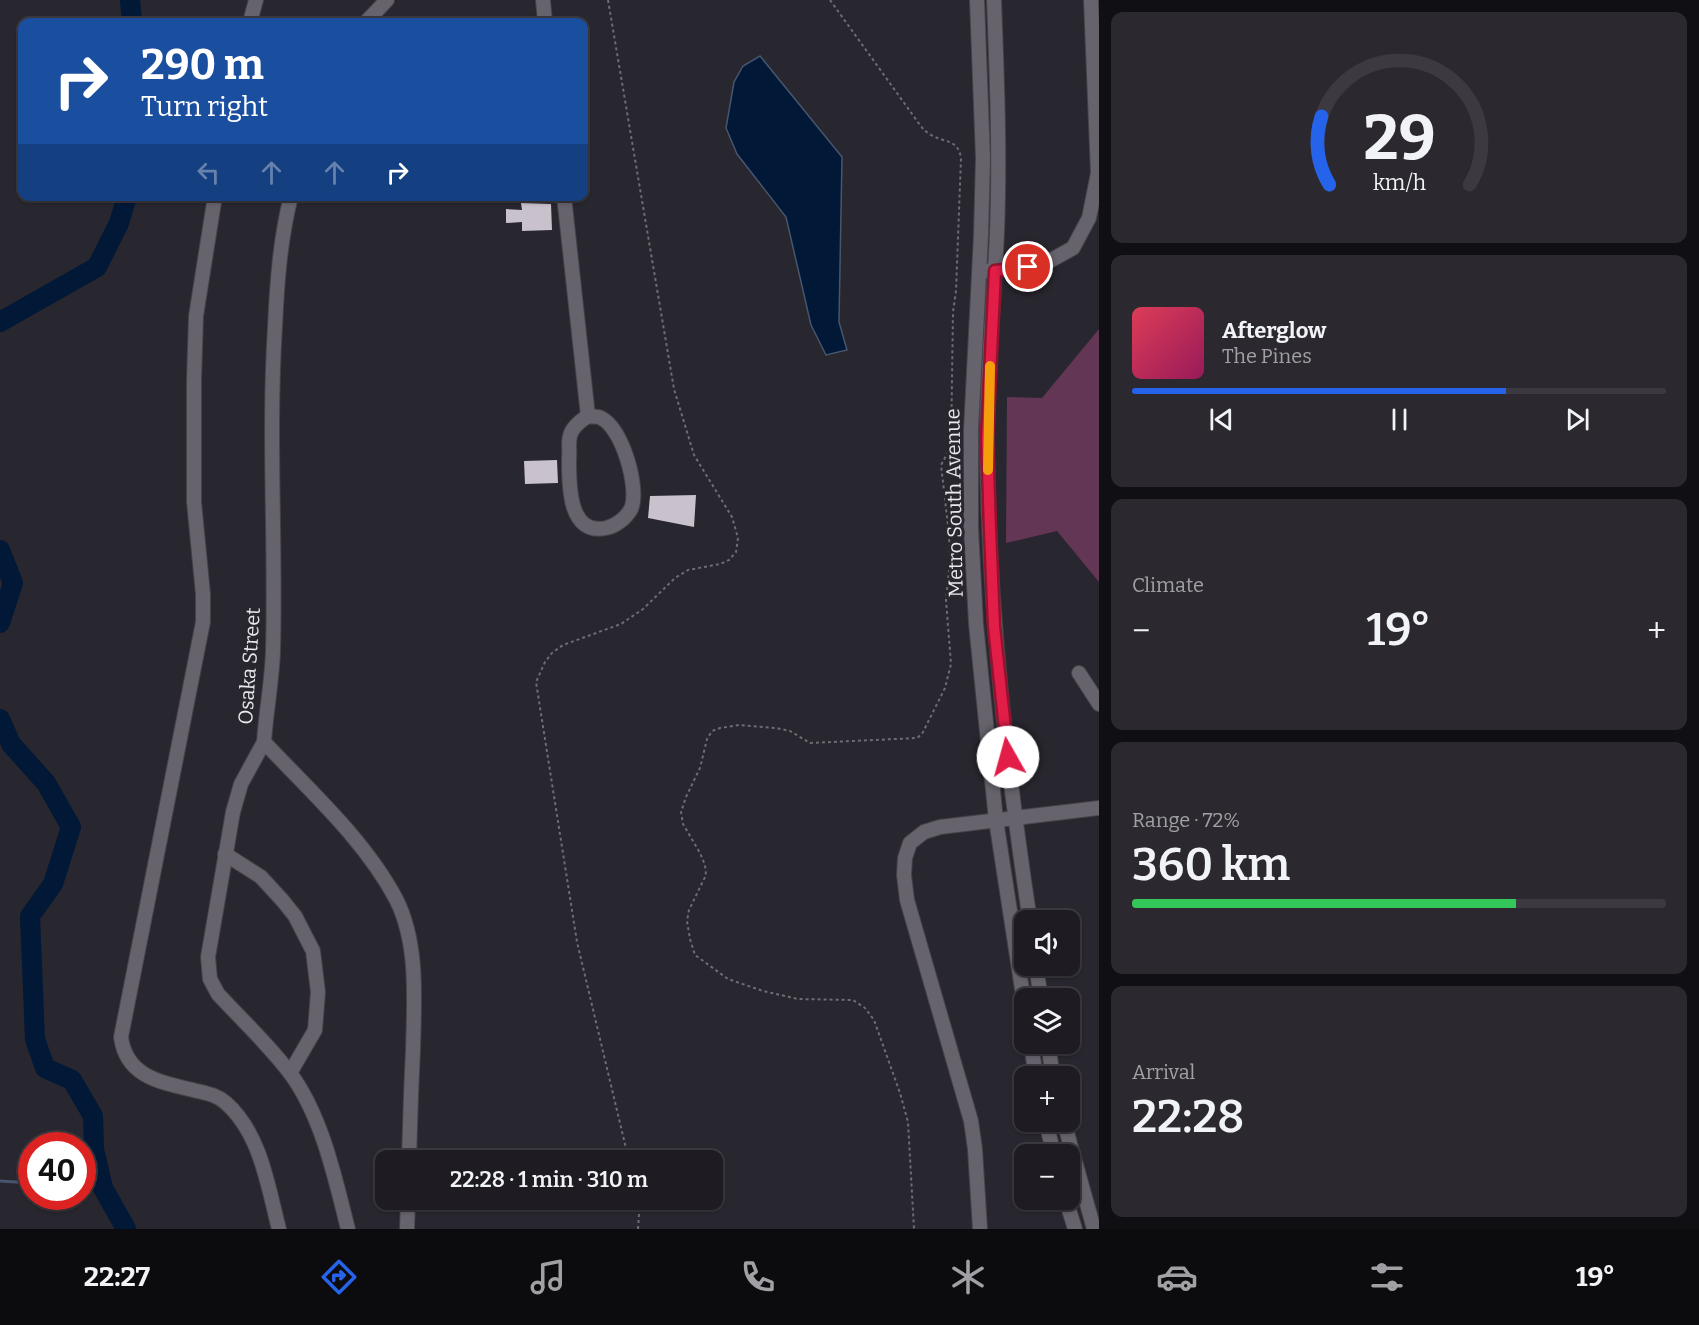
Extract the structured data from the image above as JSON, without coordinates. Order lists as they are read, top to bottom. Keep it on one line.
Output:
{"streets":{"street":["Metro South Avenue","Osaka Street"]},"page":{"turn":["290 m","Turn right"],"song":["Afterglow","The Pines"],"tile":["Climate",["Range · 72%","360 km"],["Arrival","22:28"]],"heat":["−","19°","+"],"map_buttons":["+","−"],"limit":"40","trip":"22:28 · 1 min · 310 m","tabs":["22:27","19°"],"gauge":["29","km/h"]}}
